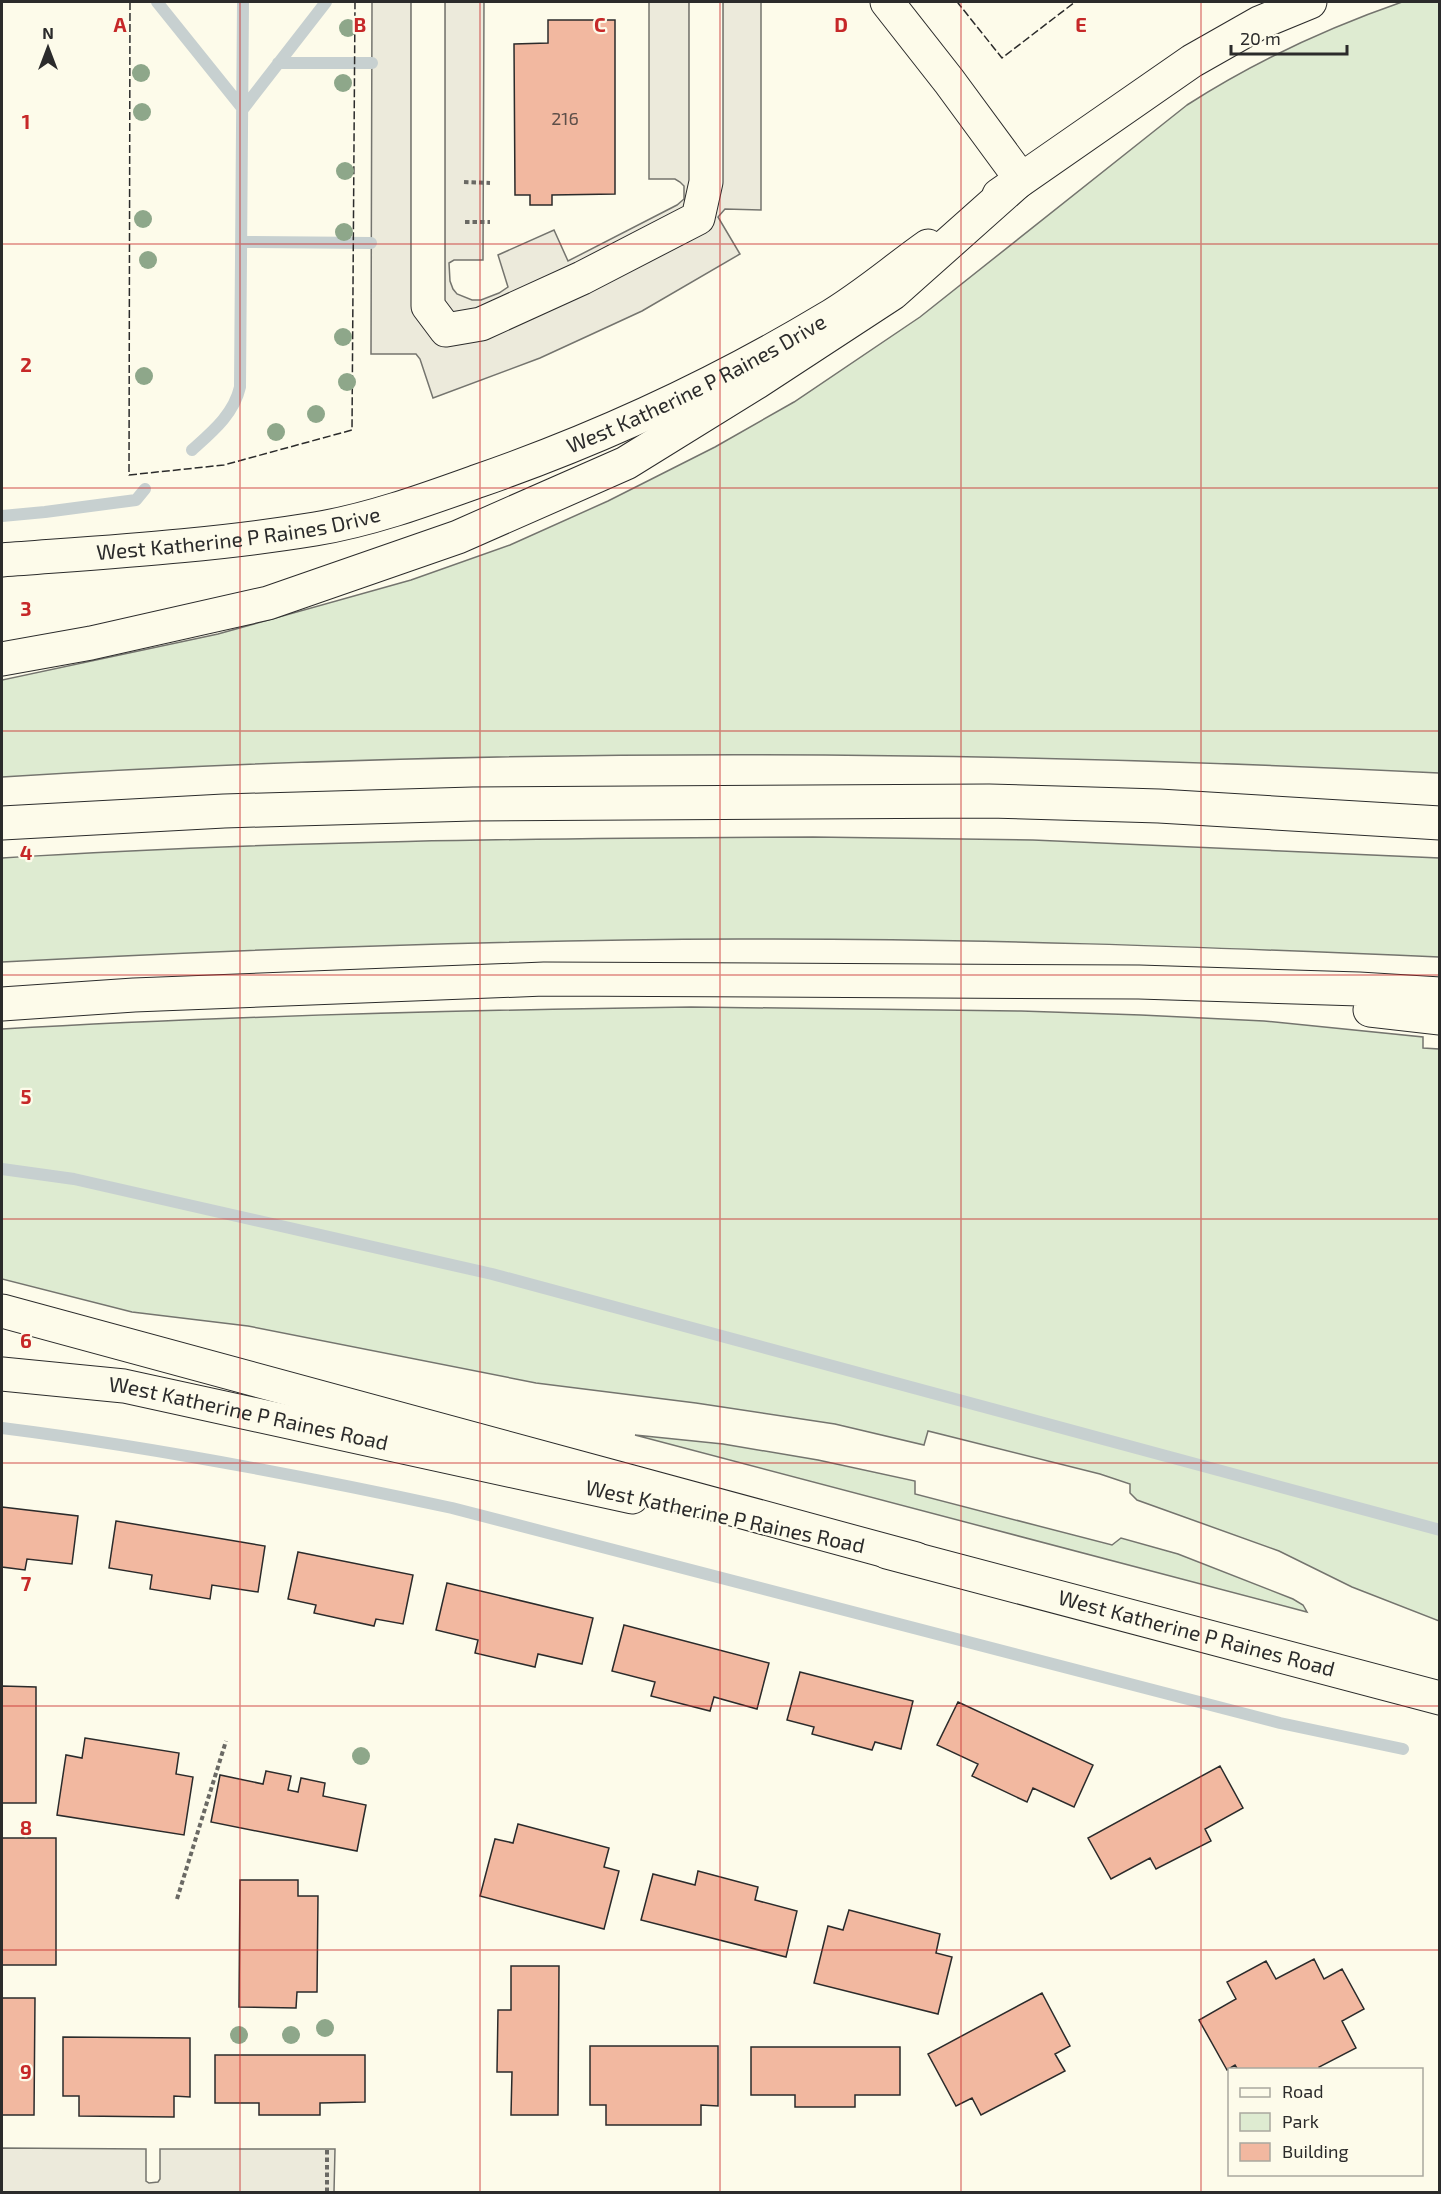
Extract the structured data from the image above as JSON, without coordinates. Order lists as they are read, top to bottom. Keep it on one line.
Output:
{"streets":{"main road":["West Katherine P Raines Drive","West Katherine P Raines Road"]},"house_numbers":["216"],"legend":["Road","Park","Building"],"scale_bar":"20 m","north":"top","grid":{"columns":["A","B","C","D","E"],"rows":["1","2","3","4","5","6","7","8","9"]}}
